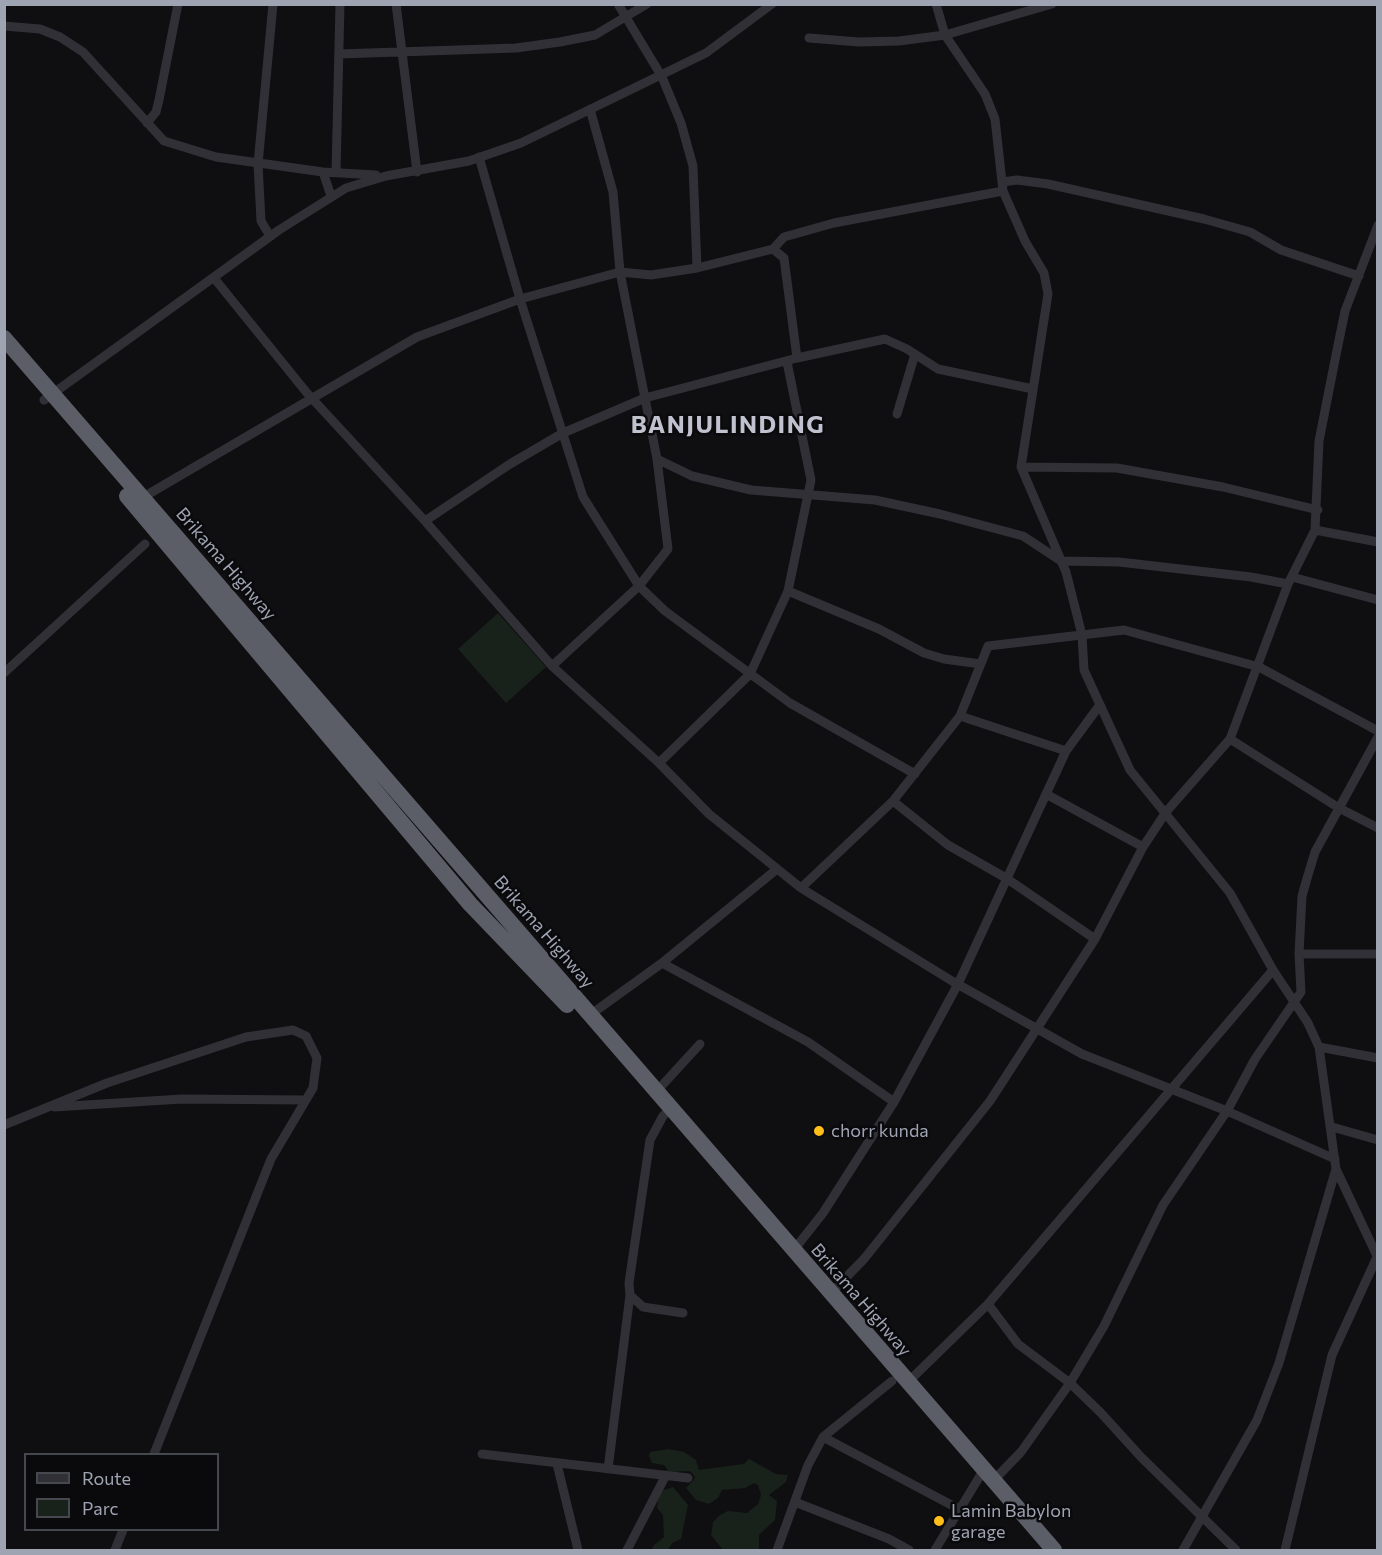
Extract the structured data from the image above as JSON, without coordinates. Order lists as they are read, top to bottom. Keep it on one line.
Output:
{"streets":{"highway":["Brikama Highway"]},"districts":["BANJULINDING"],"places":["chorr kunda","Lamin Babylon garage"],"legend":["Route","Parc"]}
